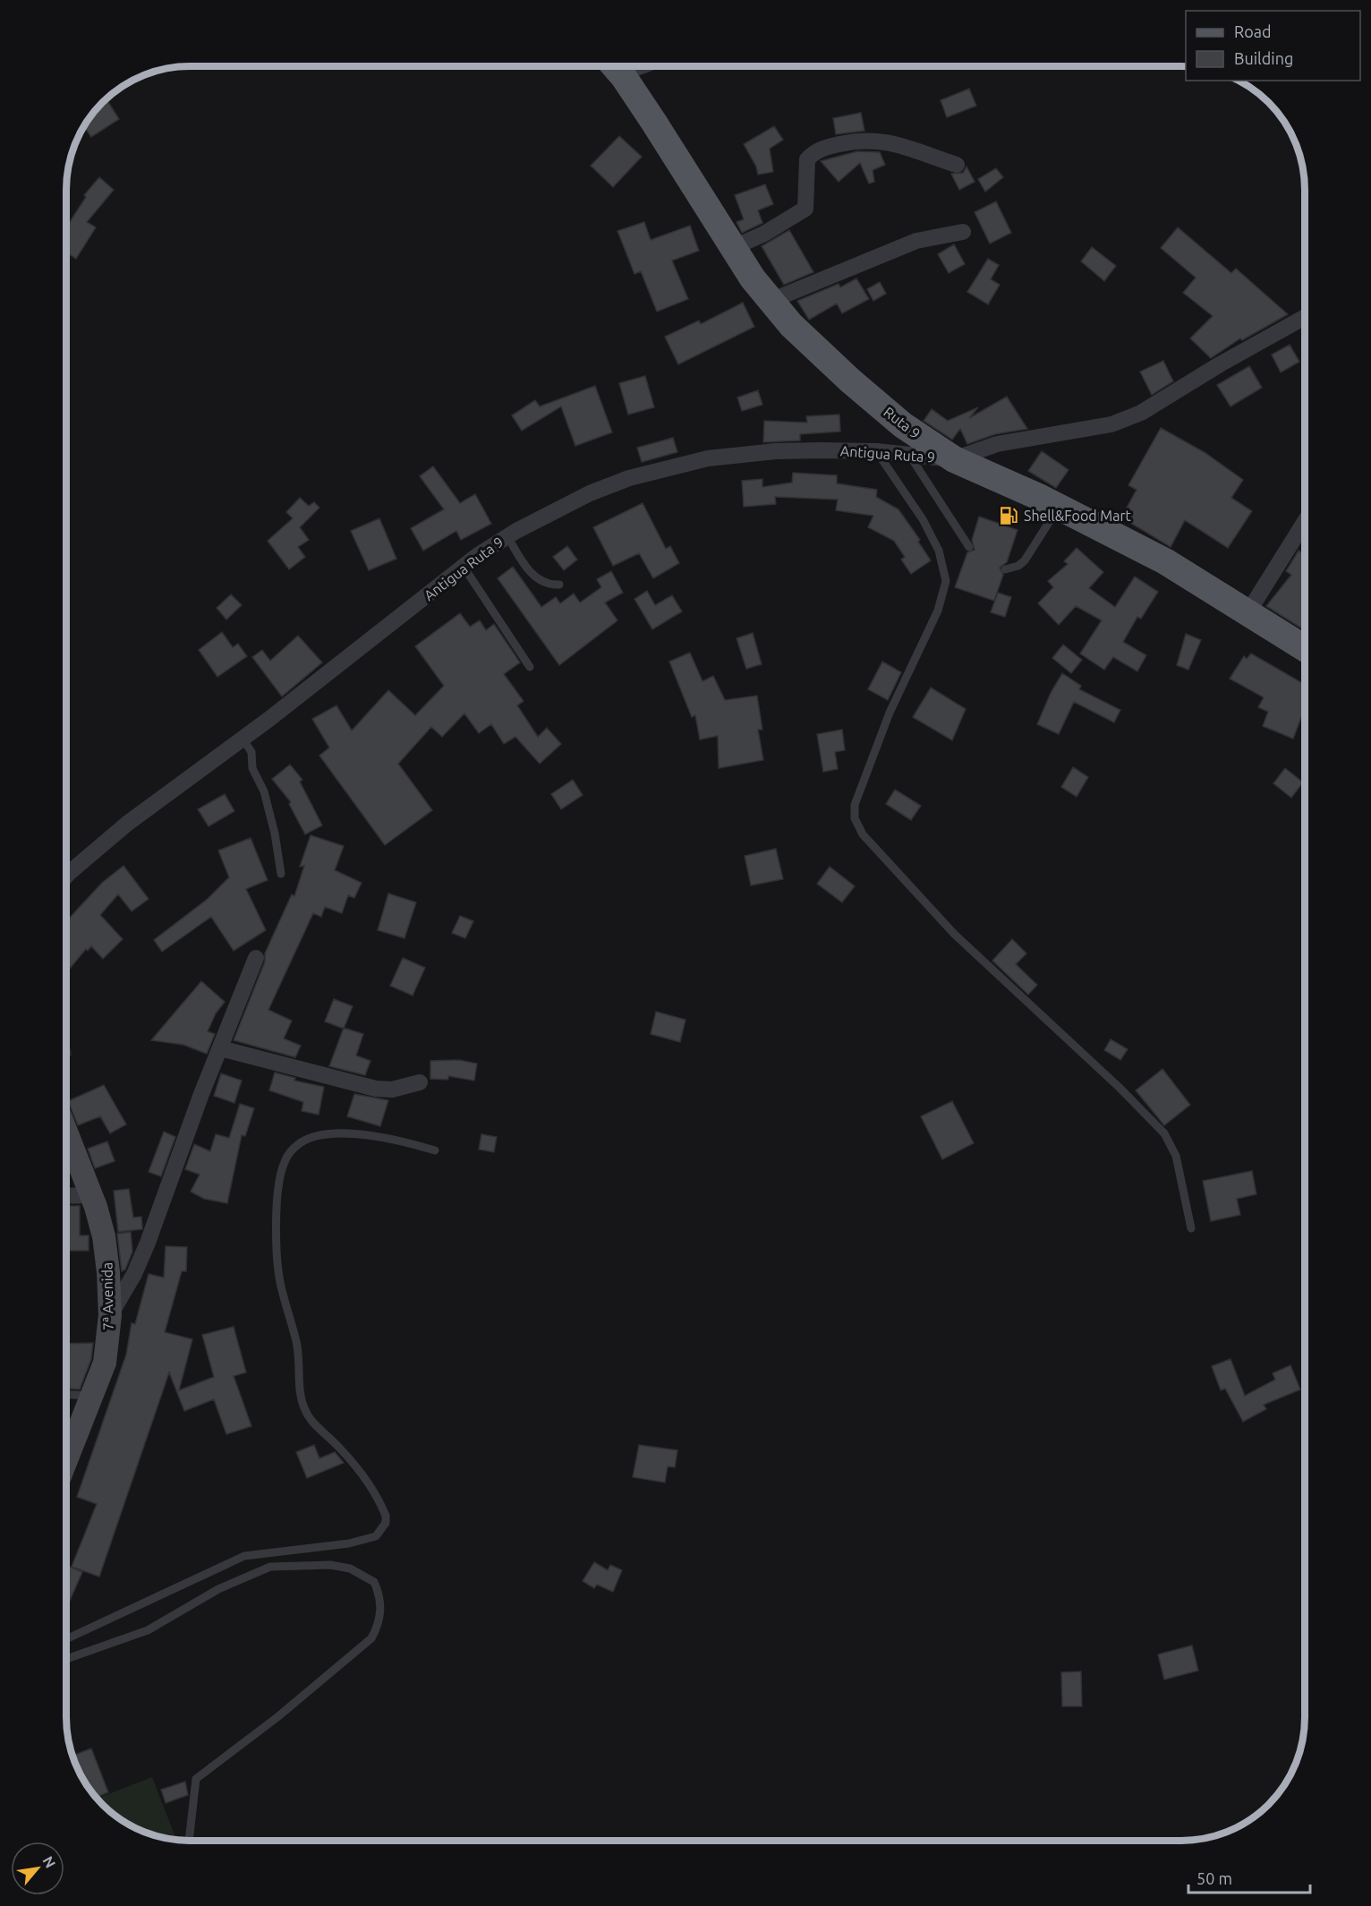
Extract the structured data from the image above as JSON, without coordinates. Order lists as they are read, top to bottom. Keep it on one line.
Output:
{"streets":{"main road":["Ruta 9","7ª Avenida"],"street":["Antigua Ruta 9"]},"crossings":[["Ruta 9","Antigua Ruta 9"]],"places":{"fuel station":["Shell&Food Mart"]},"legend":["Road","Building"],"scale_bar":"50 m","north":"top right"}
